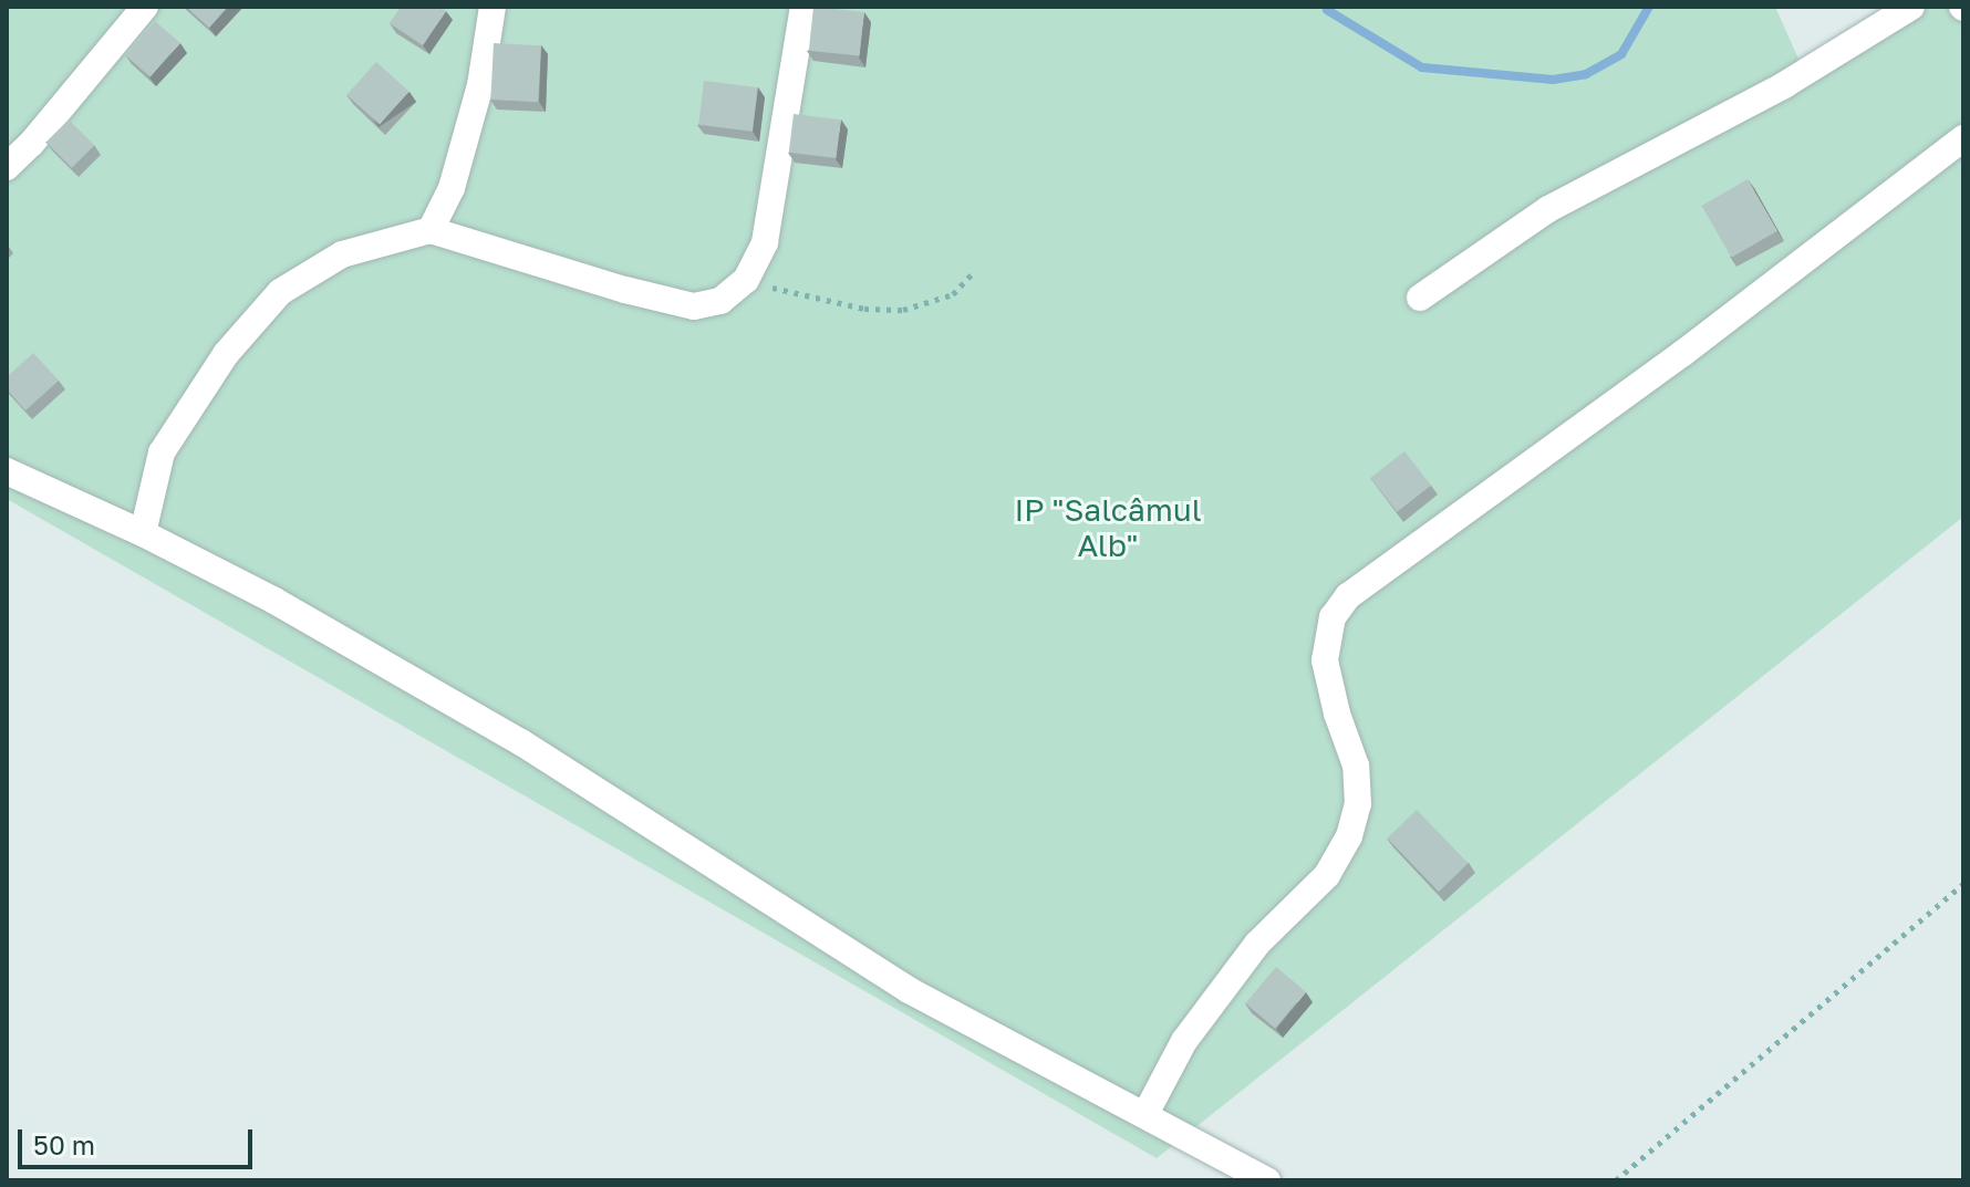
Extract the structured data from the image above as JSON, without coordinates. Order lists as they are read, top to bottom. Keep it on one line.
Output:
{"parks":["IP \"Salcâmul Alb\""],"scale_bar":"50 m"}
